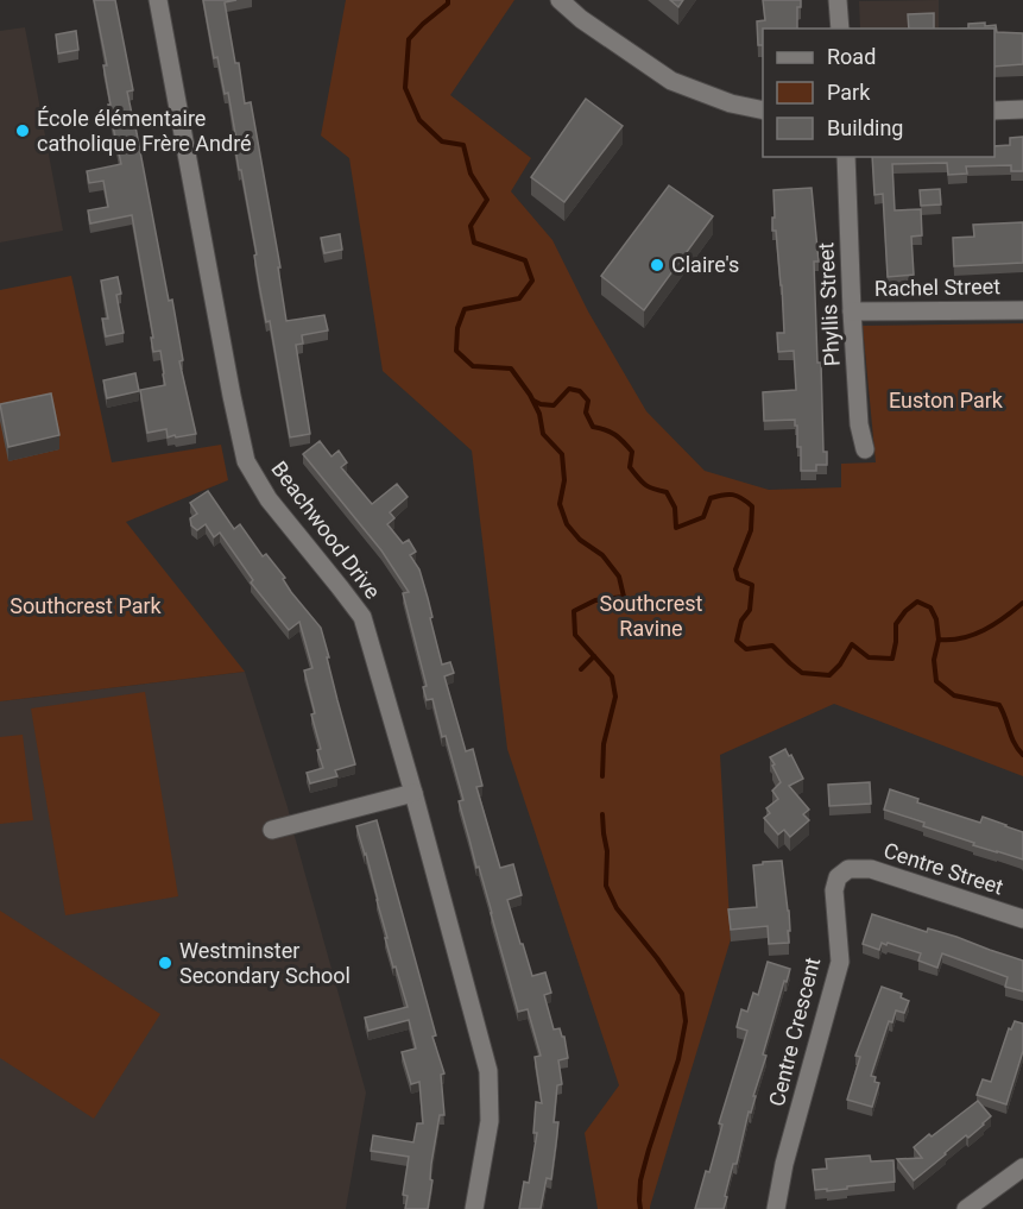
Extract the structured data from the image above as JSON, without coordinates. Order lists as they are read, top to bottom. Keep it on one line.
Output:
{"streets":{"street":["Rachel Street","Phyllis Street","Beachwood Drive","Centre Street","Centre Crescent"]},"crossings":[["Rachel Street","Phyllis Street"],["Centre Street","Centre Crescent"]],"parks":["Euston Park","Southcrest Ravine","Southcrest Park"],"places":["École élémentaire catholique Frère André","Claire's","Westminster Secondary School"],"legend":["Road","Park","Building"]}
